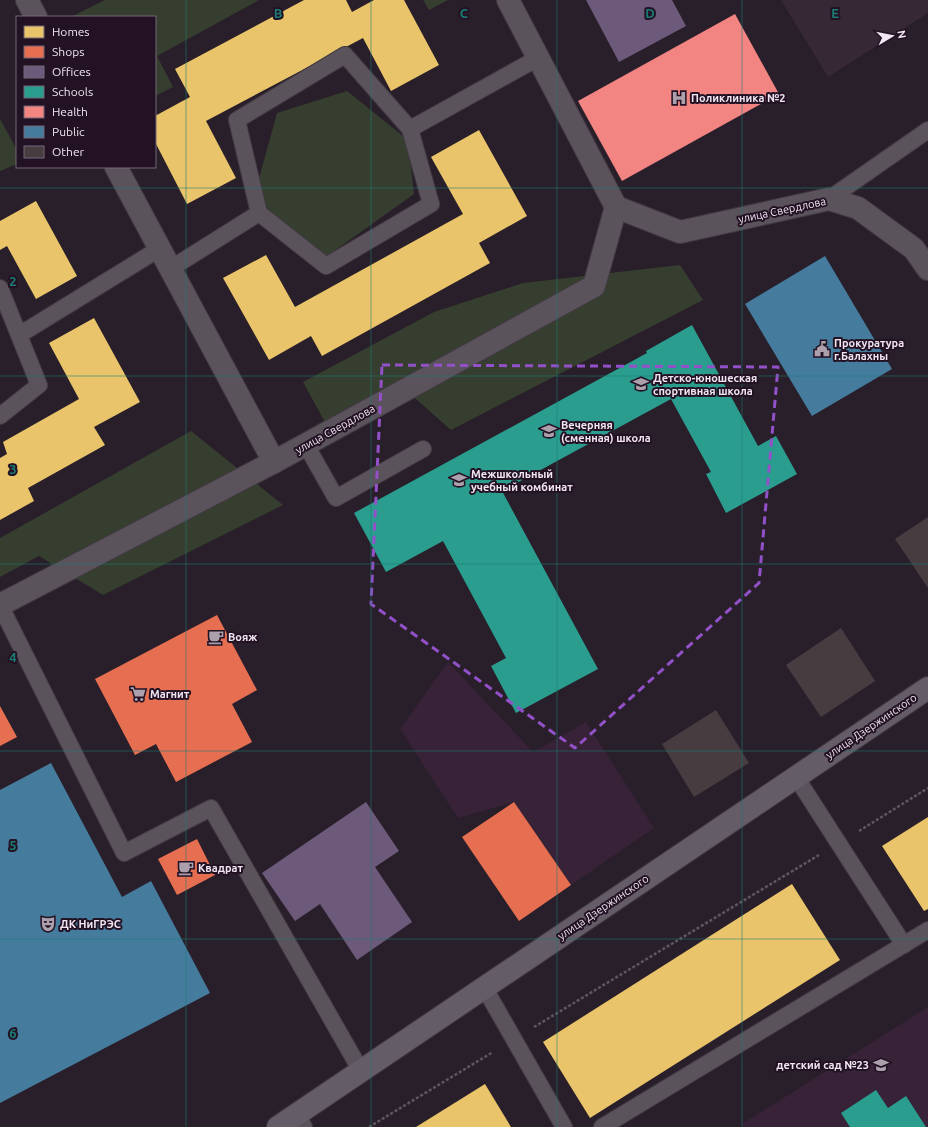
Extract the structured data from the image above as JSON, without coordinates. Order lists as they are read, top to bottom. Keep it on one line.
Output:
{"streets":{"main road":["улица Дзержинского"],"street":["улица Свердлова"]},"places":{"hospital":["Поликлиника №2"],"public building":["Прокуратура г.Балахны"],"school or university":["Детско-юношеская спортивная школа","Вечерняя (сменная) школа","Межшкольный учебный комбинат","детский сад №23"],"cafe":["Вояж","Квадрат"],"supermarket":["Магнит"],"theatre":["ДК НиГРЭС"]},"legend":["Homes","Shops","Offices","Schools","Health","Public","Other"],"north":"right","grid":{"columns":["B","C","D","E"],"rows":["2","3","4","5","6"]}}
